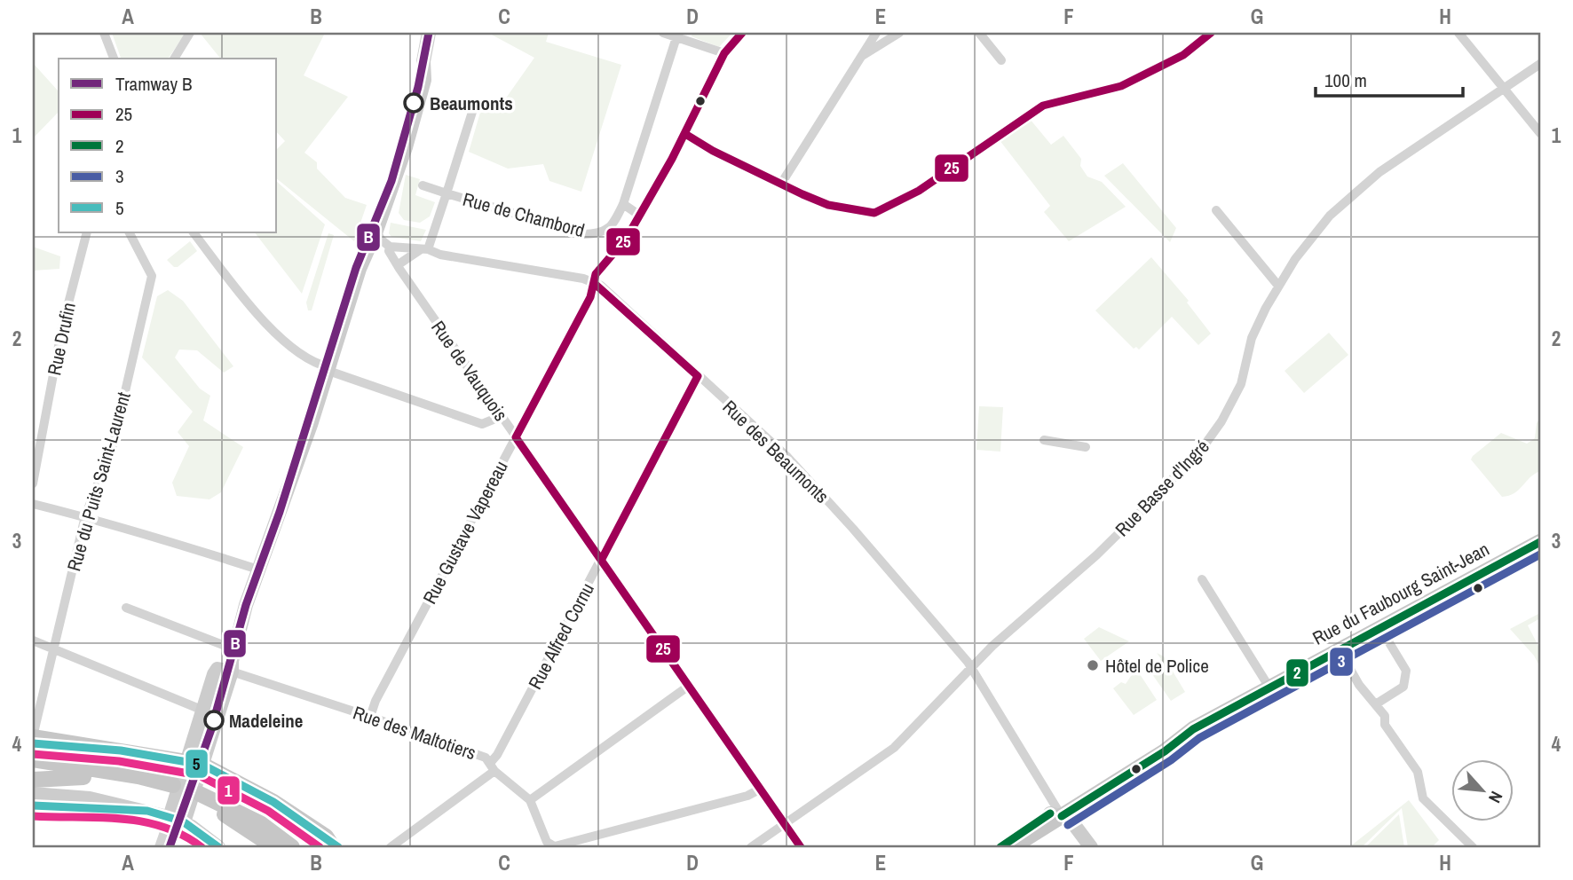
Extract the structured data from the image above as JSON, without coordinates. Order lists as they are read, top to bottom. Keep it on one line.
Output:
{"streets":{"main road":["Rue du Faubourg Saint-Jean"],"street":["Rue de Chambord","Rue Drufin","Rue de Vauquois","Rue des Beaumonts","Rue du Puits Saint-Laurent","Rue Basse d'Ingré","Rue Gustave Vapereau","Rue Alfred Cornu","Rue des Maltotiers"]},"crossings":[["Rue de Chambord","Rue des Beaumonts"],["Rue de Vauquois","Rue des Beaumonts"],["Rue de Vauquois","Rue Basse d'Ingré"],["Rue de Vauquois","Rue Gustave Vapereau"],["Rue de Vauquois","Rue Alfred Cornu"],["Rue des Beaumonts","Rue Basse d'Ingré"],["Rue des Beaumonts","Rue Gustave Vapereau"],["Rue des Beaumonts","Rue du Faubourg Saint-Jean"],["Rue des Beaumonts","Rue Alfred Cornu"],["Rue Gustave Vapereau","Rue des Maltotiers"],["Rue Alfred Cornu","Rue des Maltotiers"]],"places":["Beaumonts","Hôtel de Police","Madeleine"],"lines":["tram line B","transit line 25","transit line 2","transit line 3","transit line 5","transit line 1"],"legend":["Tramway B","25","2","3","5"],"scale_bar":"100 m","north":"bottom right","grid":{"columns":["A","B","C","D","E","F","G","H"],"rows":["1","2","3","4"]}}
